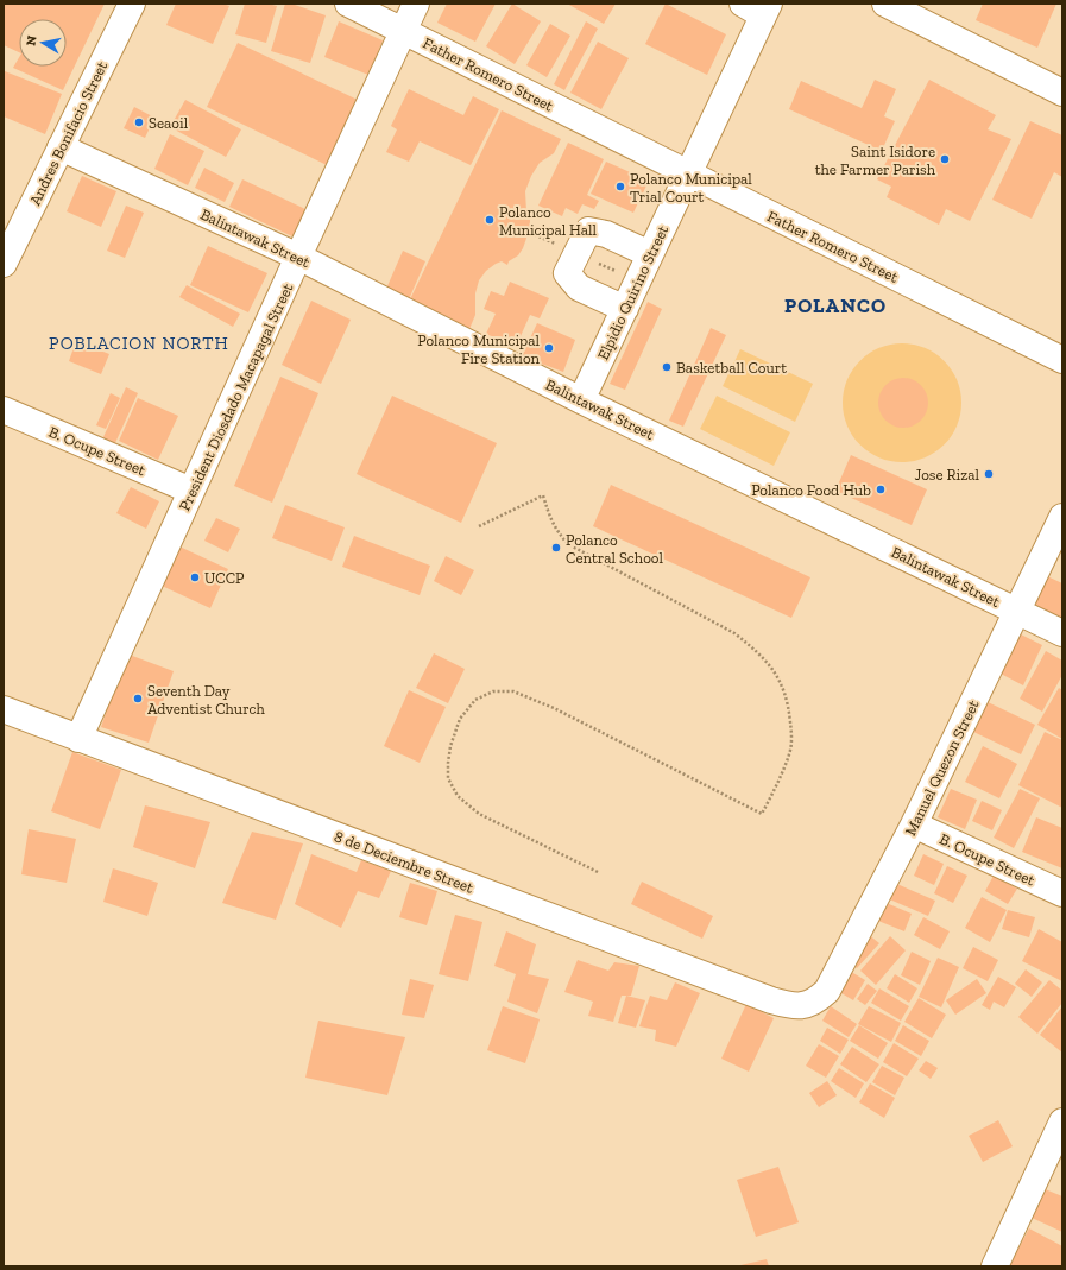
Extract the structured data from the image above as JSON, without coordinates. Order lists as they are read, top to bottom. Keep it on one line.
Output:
{"streets":{"street":["Father Romero Street","Andres Bonifacio Street","Balintawak Street","Elpidio Quirino Street","President Diosdado Macapagal Street","B. Ocupe Street","Manuel Quezon Street","8 de Deciembre Street"]},"crossings":[["Father Romero Street","Elpidio Quirino Street"],["Father Romero Street","President Diosdado Macapagal Street"],["Andres Bonifacio Street","Balintawak Street"],["Balintawak Street","Elpidio Quirino Street"],["Balintawak Street","President Diosdado Macapagal Street"],["Balintawak Street","Manuel Quezon Street"],["President Diosdado Macapagal Street","B. Ocupe Street"],["President Diosdado Macapagal Street","8 de Deciembre Street"],["B. Ocupe Street","Manuel Quezon Street"],["Manuel Quezon Street","8 de Deciembre Street"]],"districts":["POLANCO","POBLACION NORTH"],"places":["Seaoil","Saint Isidore the Farmer Parish","Polanco Municipal Trial Court","Polanco Municipal Hall","Polanco Municipal Fire Station","Basketball Court","Jose Rizal","Polanco Food Hub","Polanco Central School","UCCP","Seventh Day Adventist Church"],"north":"left"}
